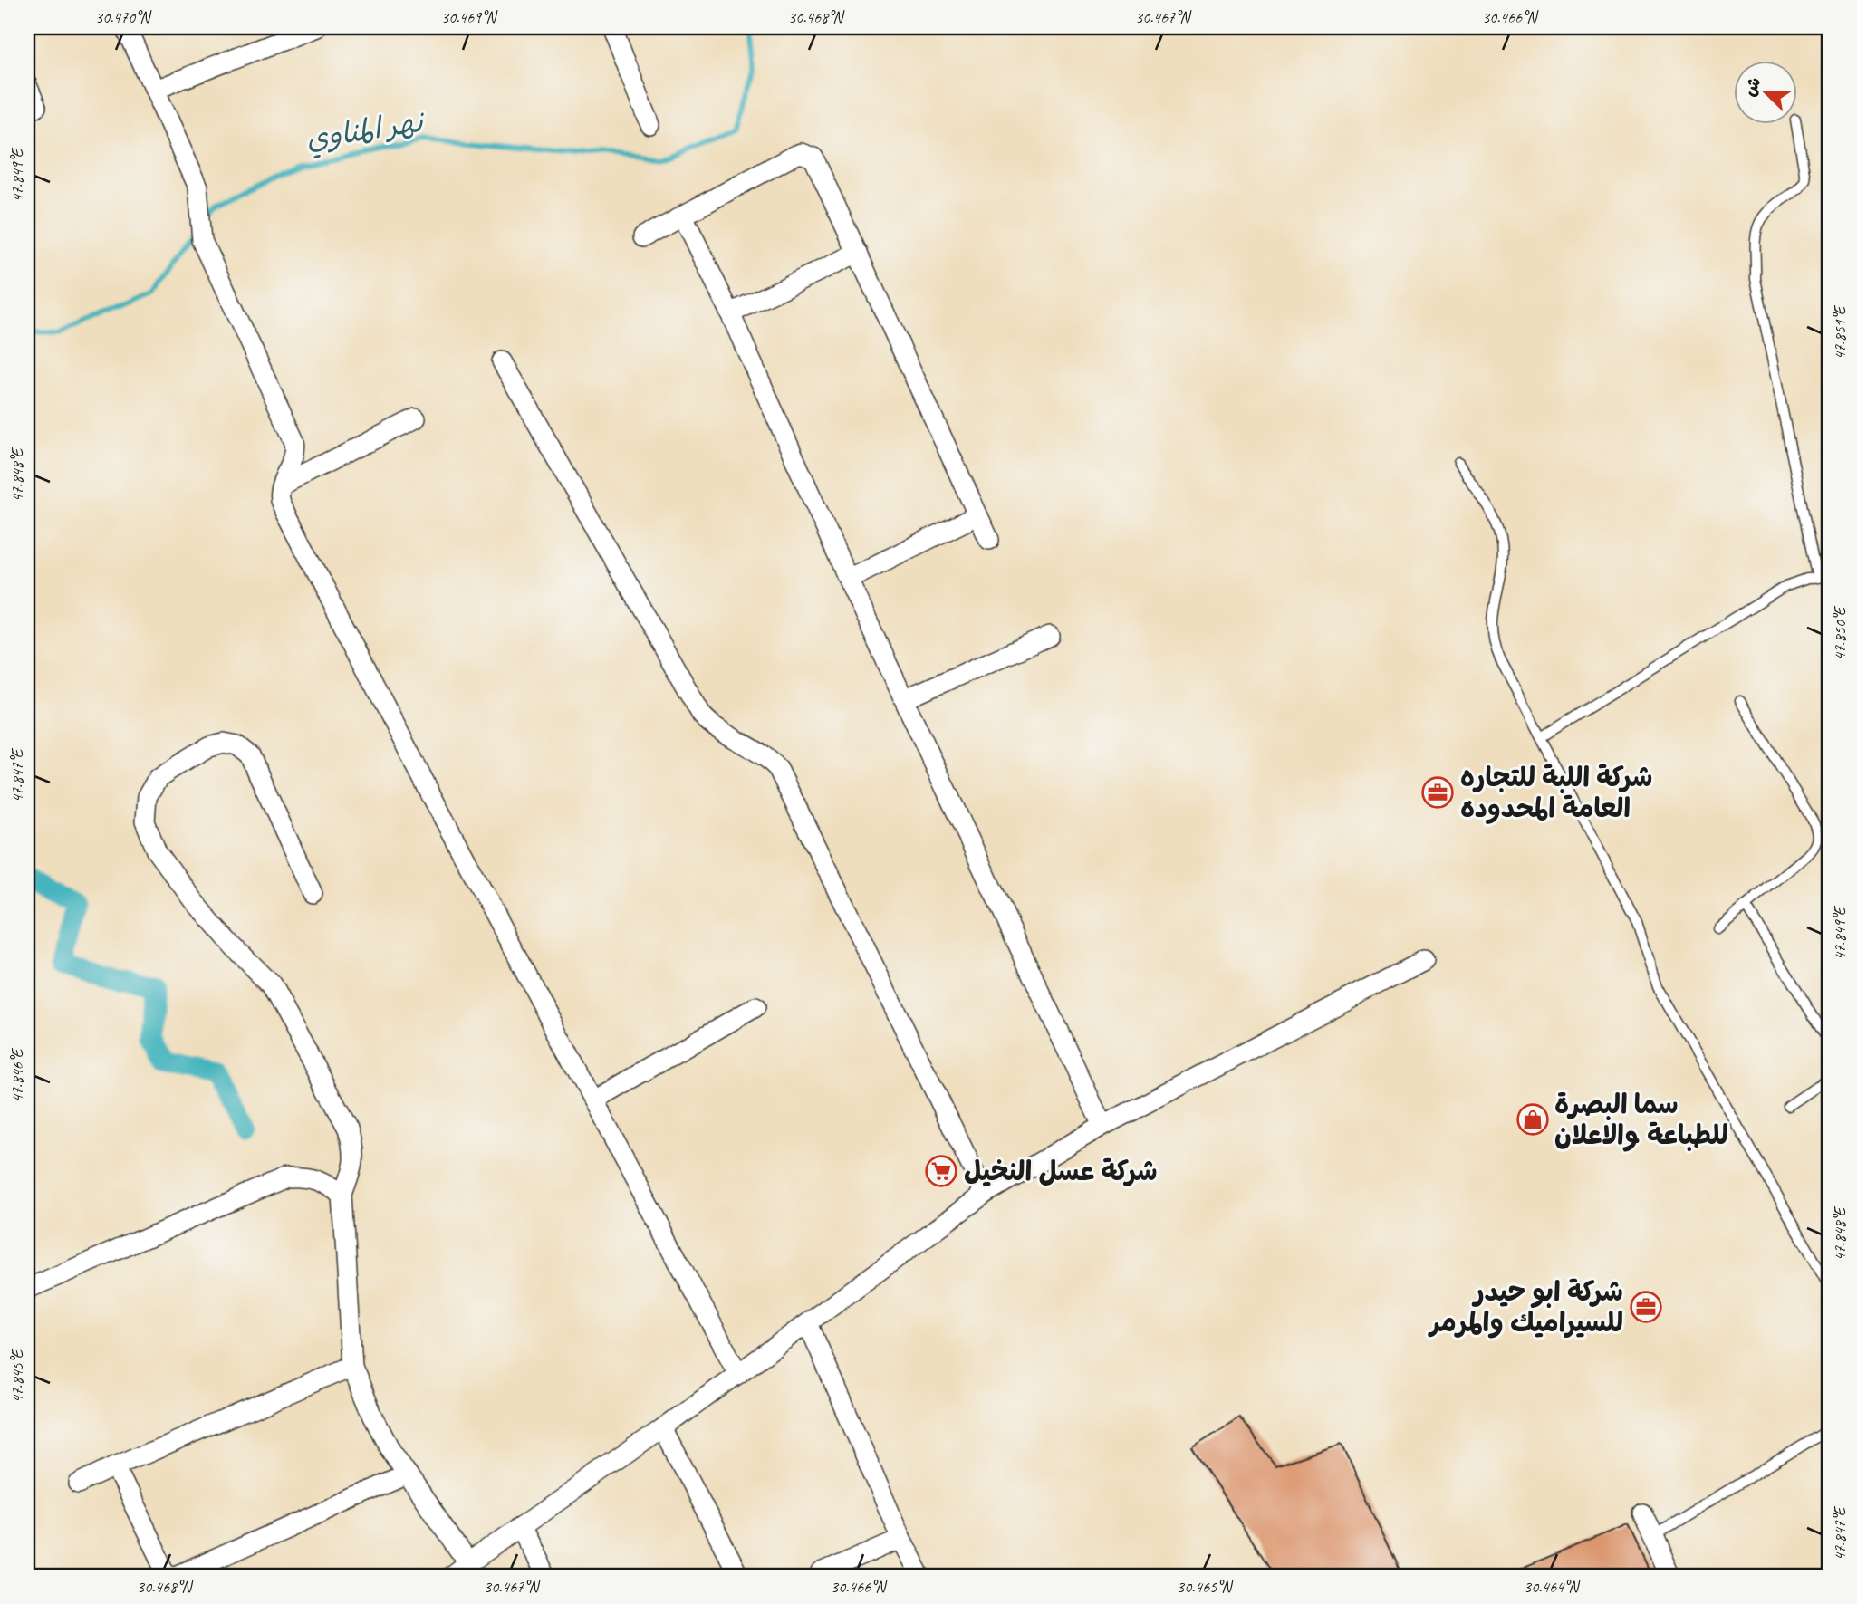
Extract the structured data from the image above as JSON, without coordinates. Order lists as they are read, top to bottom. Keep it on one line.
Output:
{"water":["نهر المناوي"],"places":{"office":["شركة اللبة للتجاره العامة المحدوده","شركة ابو حيدر للسيراميك والمرمر"],"shop":["سما البصرة للطباعة والاعلان"],"supermarket":["شركة عسل النخيل"]},"north":"top left","coordinates":["30.470°N","30.469°N","30.468°N","30.467°N","30.466°N","47.849°E","47.851°E","47.848°E","47.850°E","47.847°E","47.846°E","47.845°E","30.465°N","30.464°N"]}
